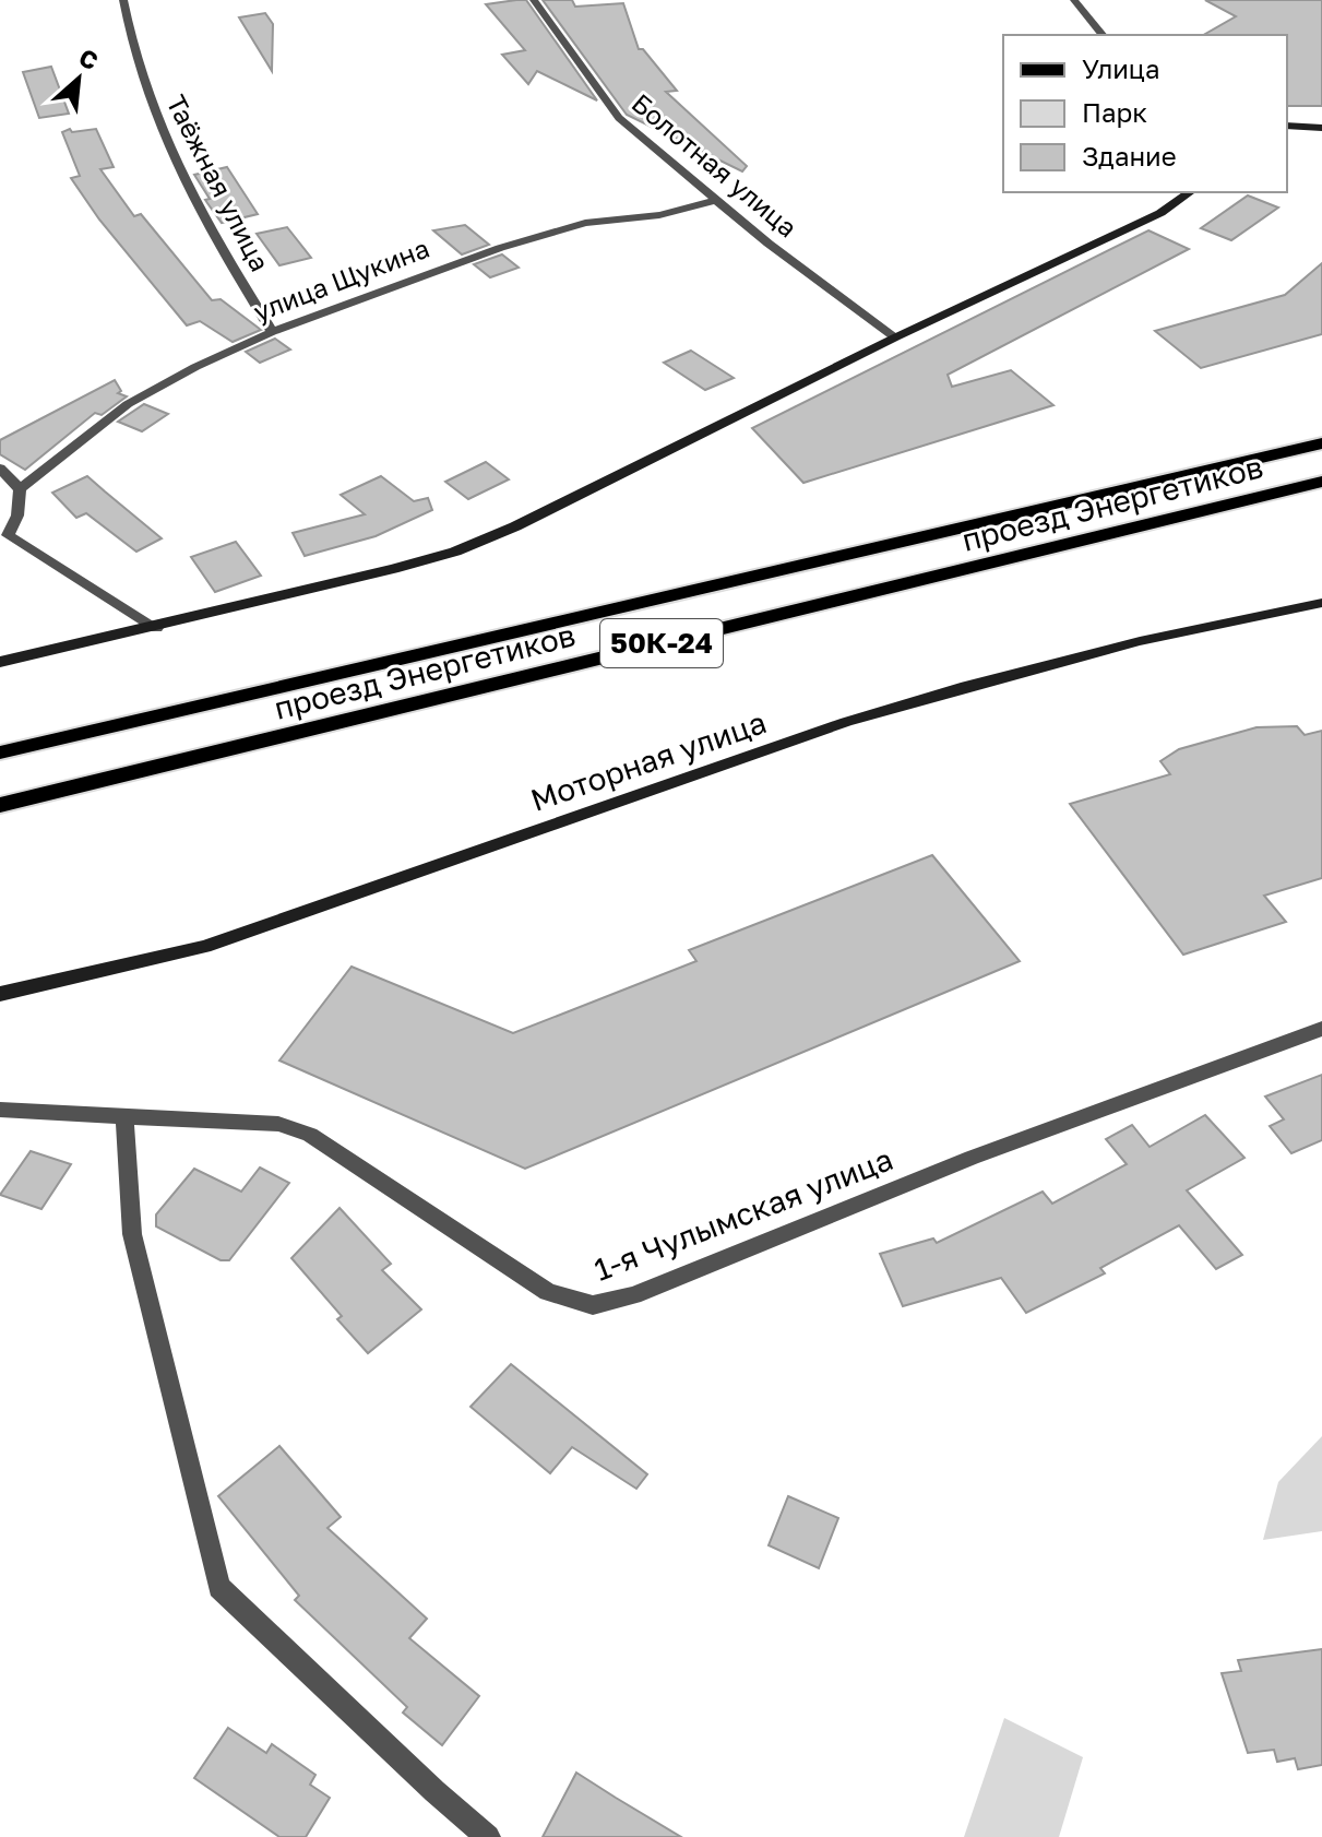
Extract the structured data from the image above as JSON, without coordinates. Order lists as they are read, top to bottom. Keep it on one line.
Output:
{"streets":{"main road":["проезд Энергетиков","50К-24"],"street":["Болотная улица","Таёжная улица","улица Щукина","Моторная улица","1-я Чулымская улица"]},"crossings":[["Болотная улица","улица Щукина"],["Таёжная улица","улица Щукина"]],"legend":["Улица","Парк","Здание"],"north":"top right"}
